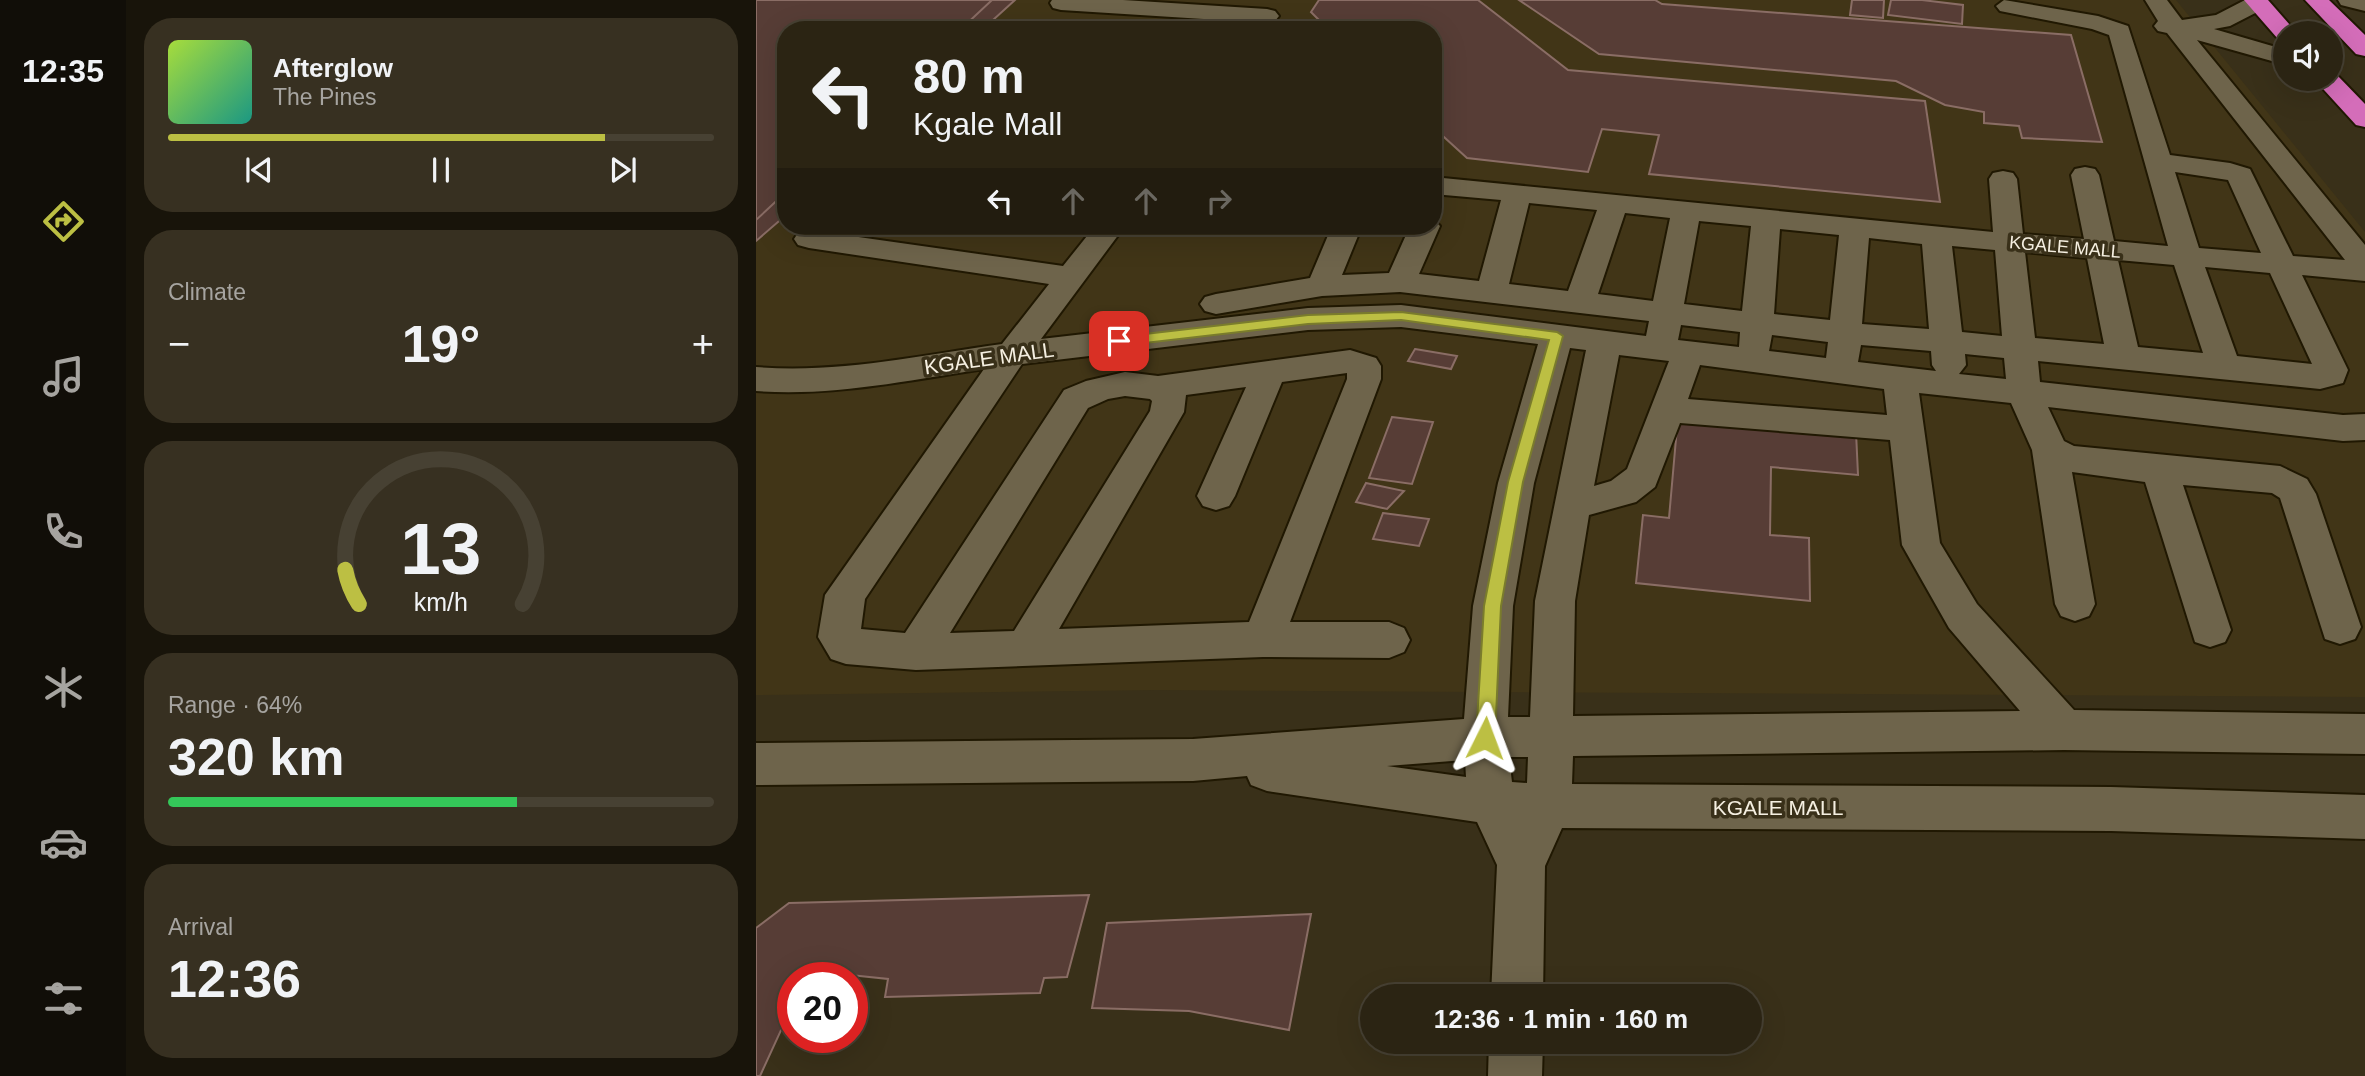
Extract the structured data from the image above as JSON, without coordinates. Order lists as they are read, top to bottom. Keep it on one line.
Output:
{"streets":{"street":["KGALE MALL"]},"page":{"tabs":"12:35","turn":["80 m","Kgale Mall"],"song":["Afterglow","The Pines"],"tile":["Climate",["Range · 64%","320 km"],["Arrival","12:36"]],"heat":["−","19°","+"],"limit":"20","trip":"12:36 · 1 min · 160 m","gauge":["13","km/h"]}}
